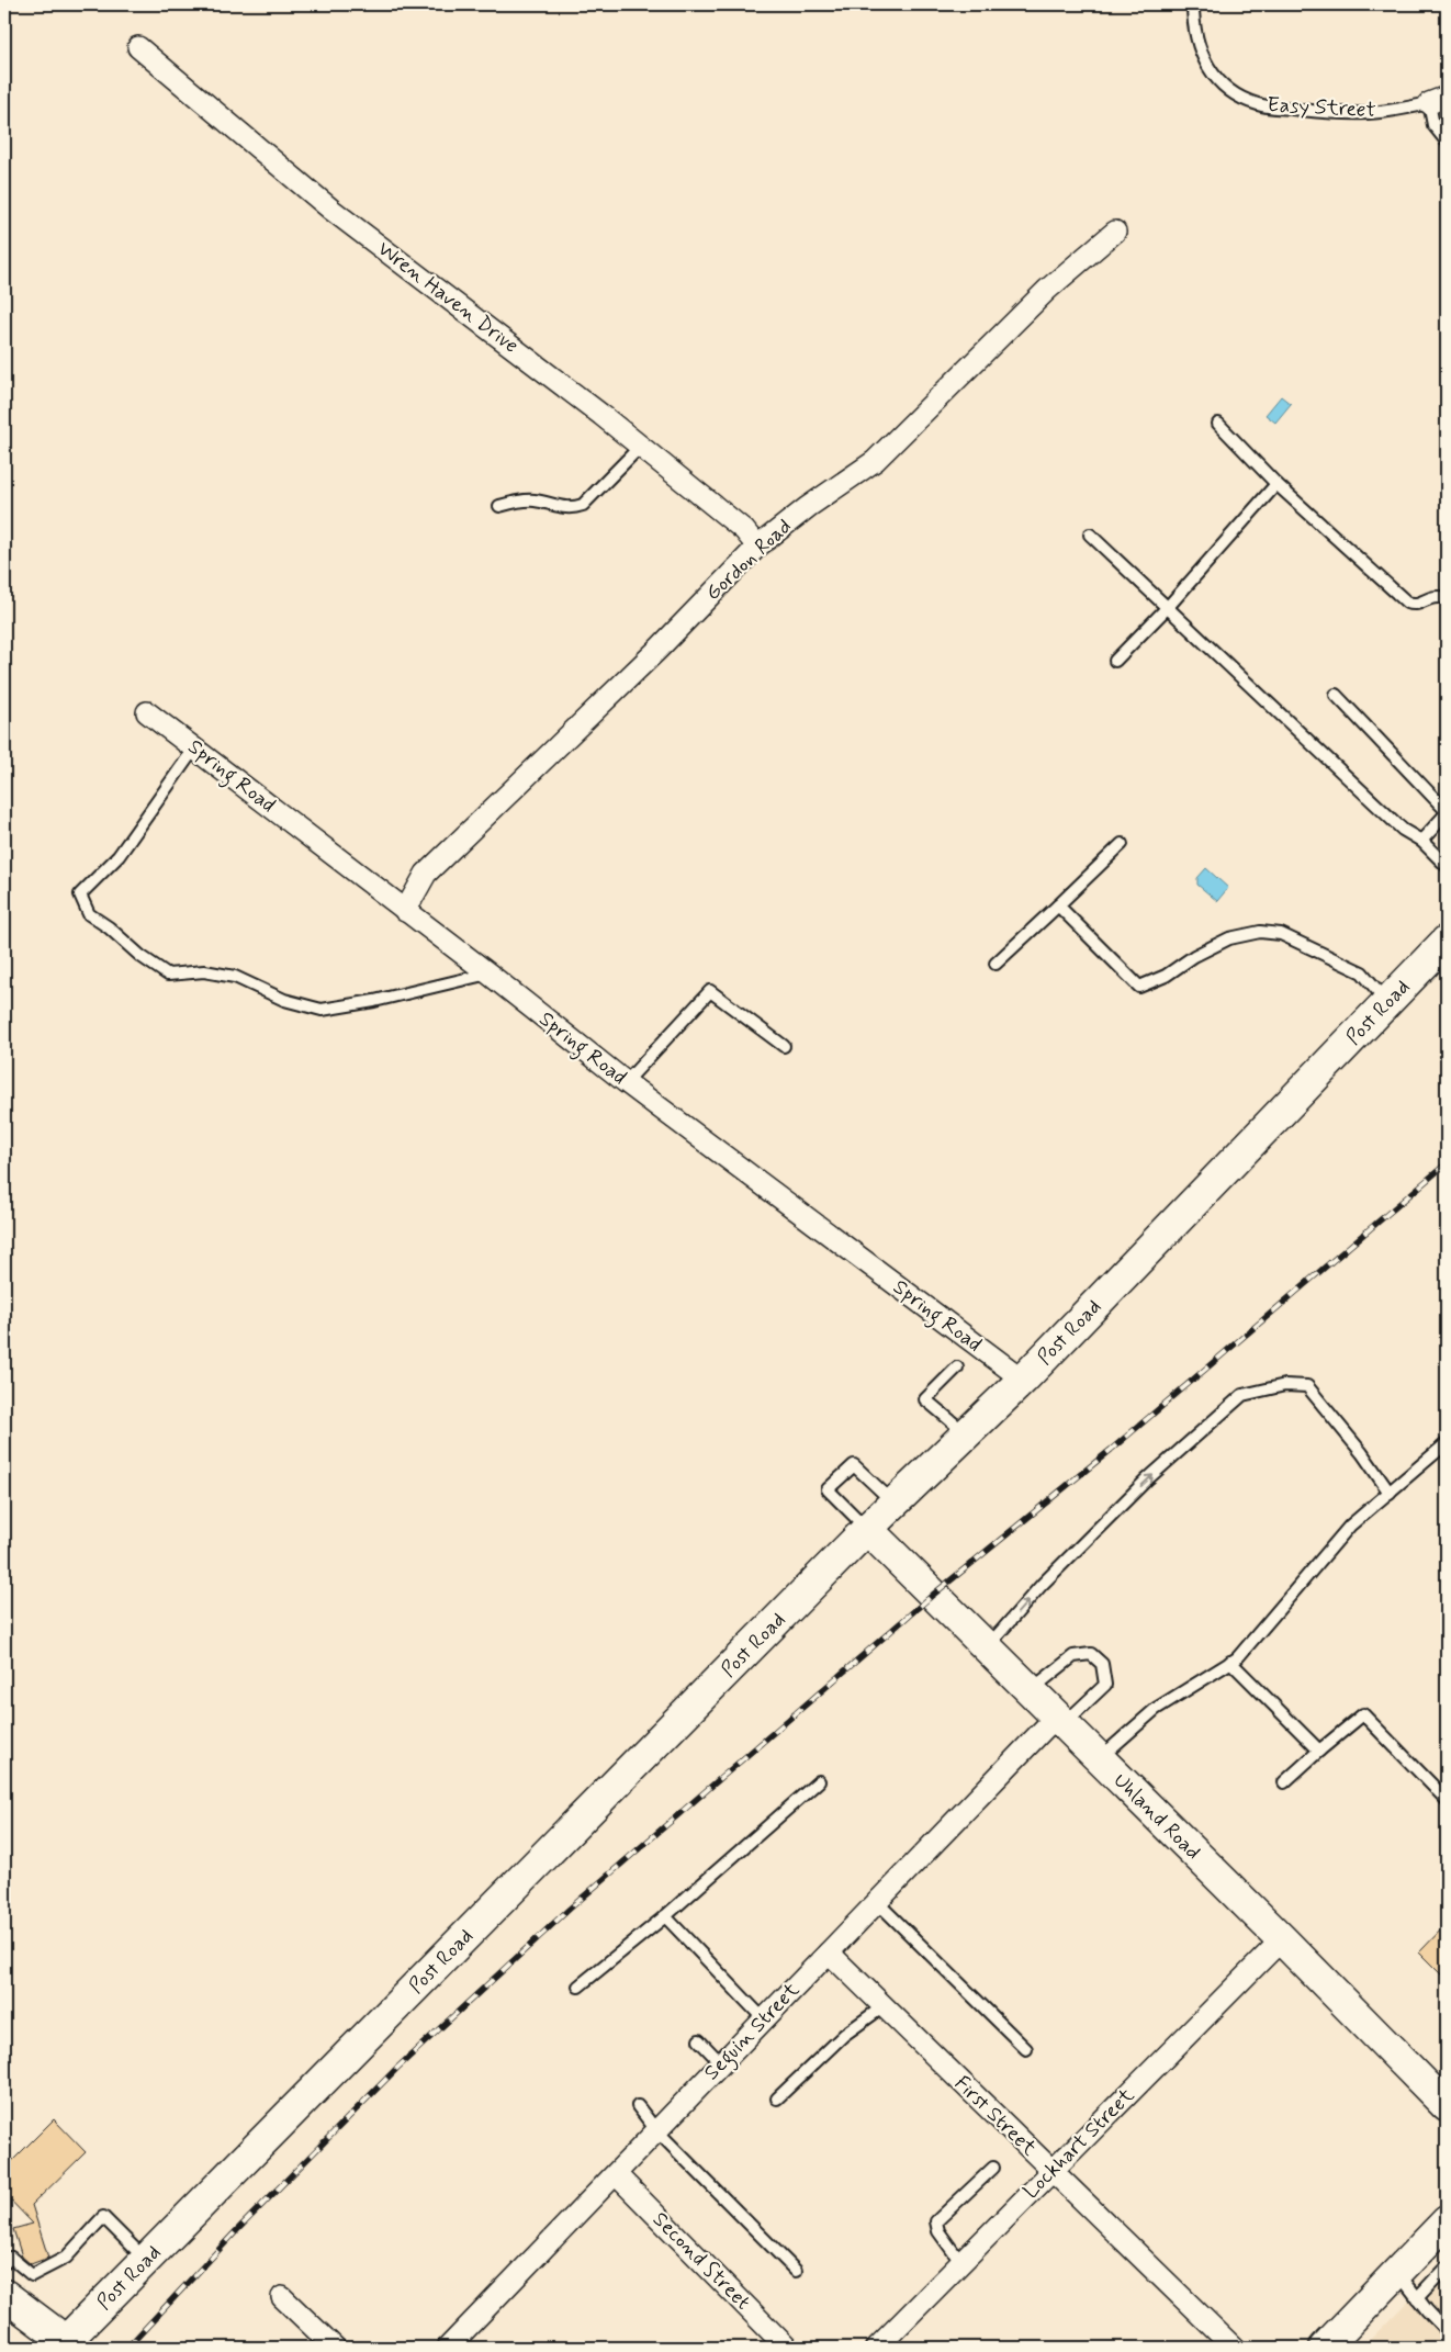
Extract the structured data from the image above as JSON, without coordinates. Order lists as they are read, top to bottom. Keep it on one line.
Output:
{"streets":{"street":["Wren Haven Drive","Gordon Road","Spring Road","Post Road","Uhland Road","Seguin Street","First Street","Lockhart Street","Second Street"],"lane":["Easy Street"]},"crossings":[["Wren Haven Drive","Gordon Road"],["Gordon Road","Spring Road"],["Spring Road","Post Road"],["Post Road","Uhland Road"],["Uhland Road","Seguin Street"],["Uhland Road","Lockhart Street"],["Seguin Street","First Street"],["Seguin Street","Second Street"],["First Street","Lockhart Street"]]}
